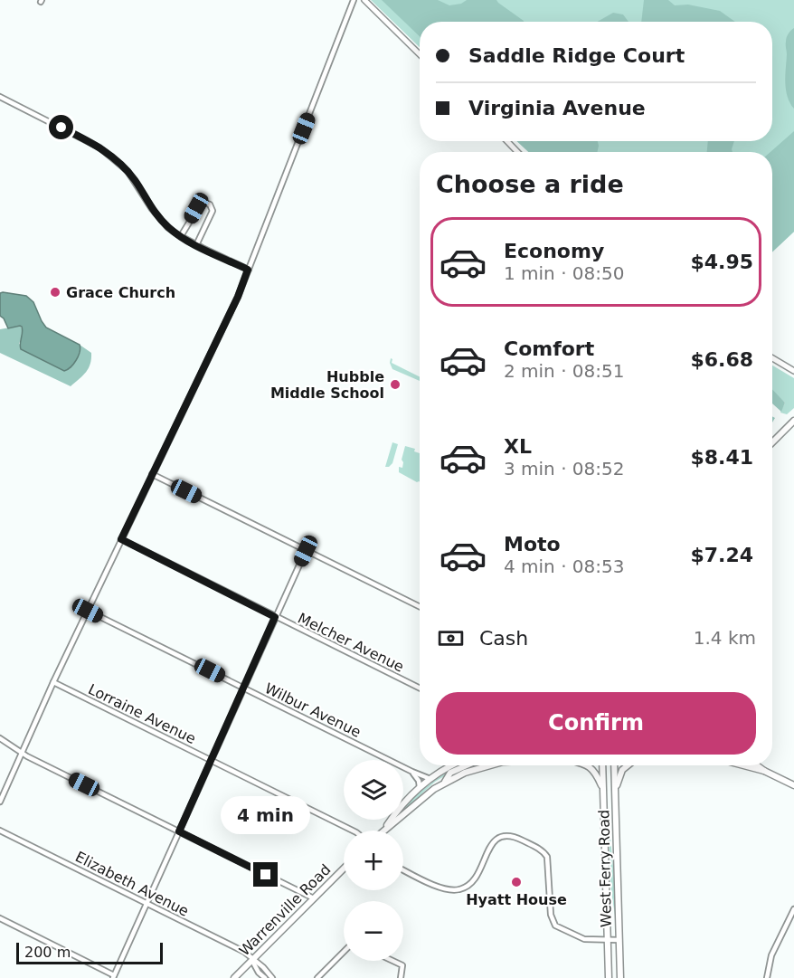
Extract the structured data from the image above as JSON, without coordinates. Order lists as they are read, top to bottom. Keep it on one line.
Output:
{"streets":{"main road":["West Ferry Road","Warrenville Road"],"street":["Melcher Avenue","Wilbur Avenue","Lorraine Avenue","Elizabeth Avenue"]},"crossings":[["Elizabeth Avenue","Warrenville Road"]],"places":["Grace Church","Hubble Middle School","Hyatt House"],"scale_bar":"200 m","page":{"banner":["Saddle Ridge Court","Virginia Avenue"],"heading":"Choose a ride","list":[{"name":"Economy","note":"1 min · 08:50","value":"$4.95"},{"name":"Comfort","note":"2 min · 08:51","value":"$6.68"},{"name":"XL","note":"3 min · 08:52","value":"$8.41"},{"name":"Moto","note":"4 min · 08:53","value":"$7.24"}],"pay":["Cash","1.4 km"],"buttons":"Confirm","map_buttons":["+","−"],"bubble":"4 min","scale":"200 m"}}
